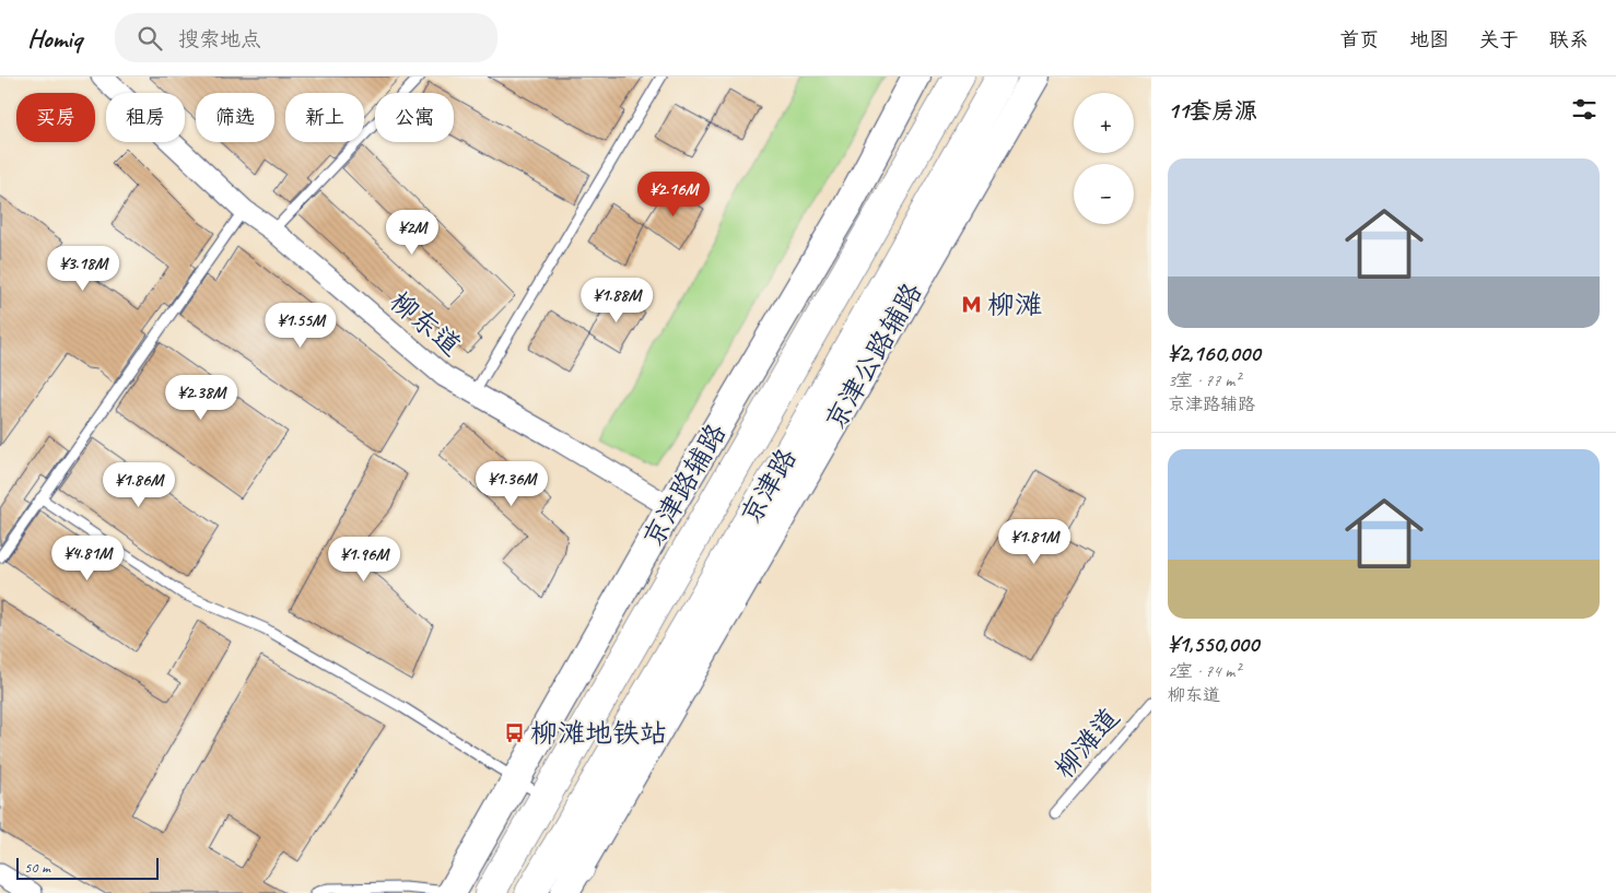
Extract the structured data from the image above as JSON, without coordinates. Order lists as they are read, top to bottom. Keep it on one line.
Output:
{"streets":{"main road":["京津路"],"street":["柳东道","京津公路辅路","京津路辅路"],"lane":["柳滩道"]},"crossings":[["柳东道","京津路辅路"],["京津路辅路","京津路"]],"places":{"metro station":["柳滩"],"bus stop":["柳滩地铁站"]},"scale_bar":"50 m","page":{"header":"Homiq","search":"搜索地点","nav":["首页","地图","关于","联系"],"heading":"11套房源","map_buttons":["+","−"],"chip":["买房","租房","筛选","新上","公寓"],"list":[{"name":"¥2,160,000","note":"3室 · 77 m² · 京津路辅路"},{"name":"¥1,550,000","note":"2室 · 74 m² · 柳东道"}],"price":["¥2.16M","¥2M","¥3.18M","¥1.88M","¥1.55M","¥2.38M","¥1.36M","¥1.86M","¥1.81M","¥4.81M","¥1.96M"],"scale":"50 m"}}
